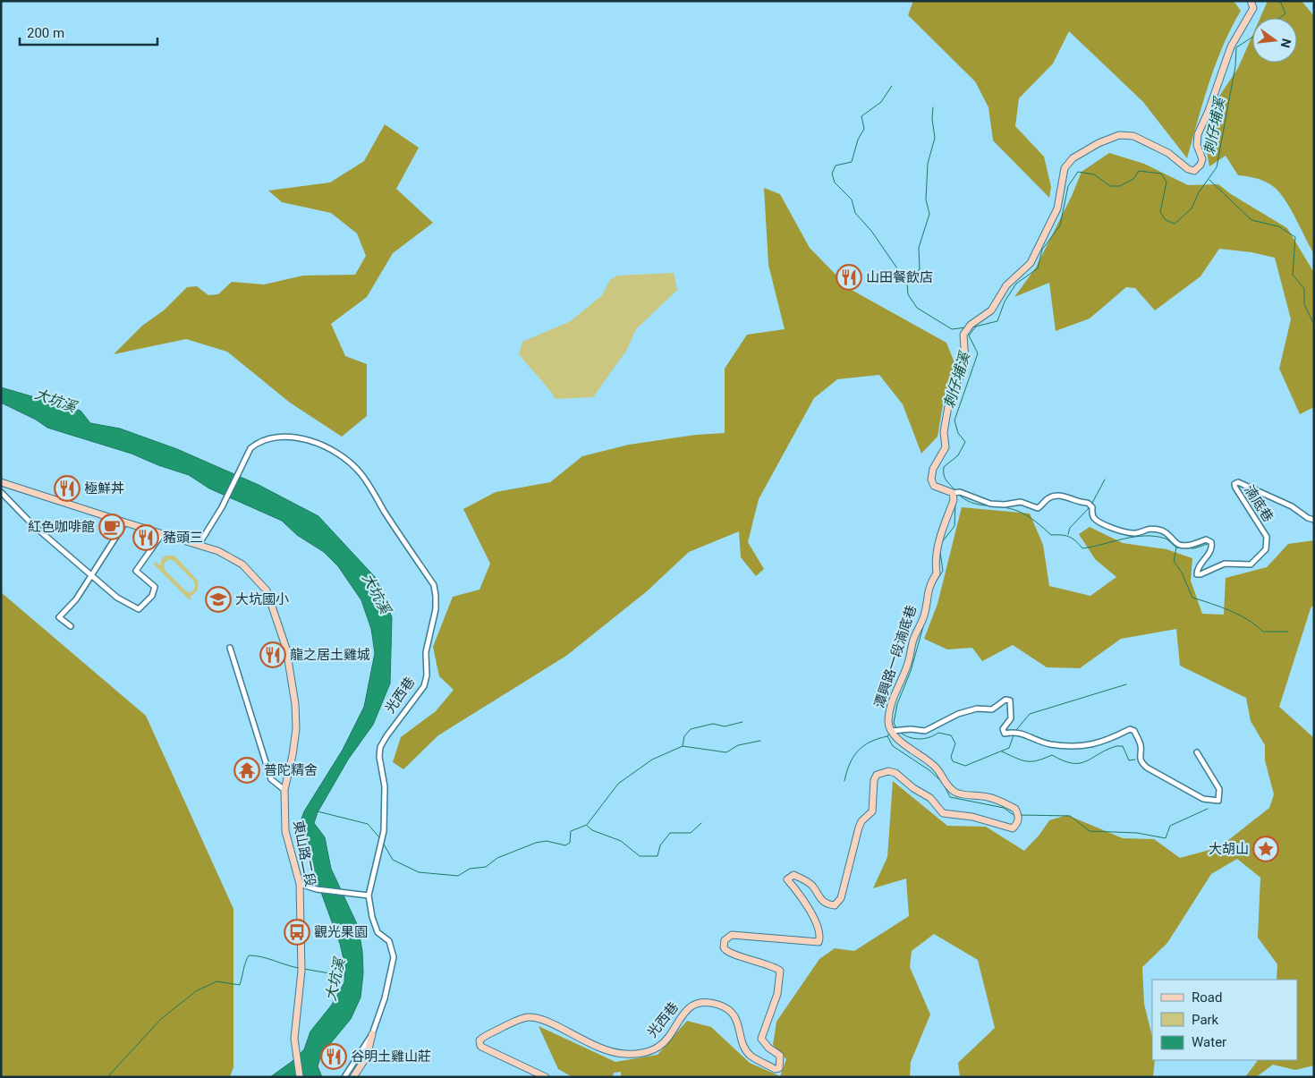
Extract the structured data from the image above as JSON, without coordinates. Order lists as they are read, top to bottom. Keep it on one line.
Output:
{"streets":{"street":["湳底巷","潭興路一段湳底巷","光西巷","東山路二段"]},"crossings":[["湳底巷","潭興路一段湳底巷"],["潭興路一段湳底巷","光西巷"],["光西巷","東山路二段"]],"water":["刺仔埔溪","大坑溪"],"places":{"restaurant":["山田餐飲店","極鮮丼","豬頭三","龍之居土雞城","谷明土雞山莊"],"cafe":["紅色咖啡館"],"school or university":["大坑國小"],"temple":["普陀精舍"],"place":["大胡山"],"bus stop":["觀光果園"]},"legend":["Road","Park","Water"],"scale_bar":"200 m","north":"right"}
